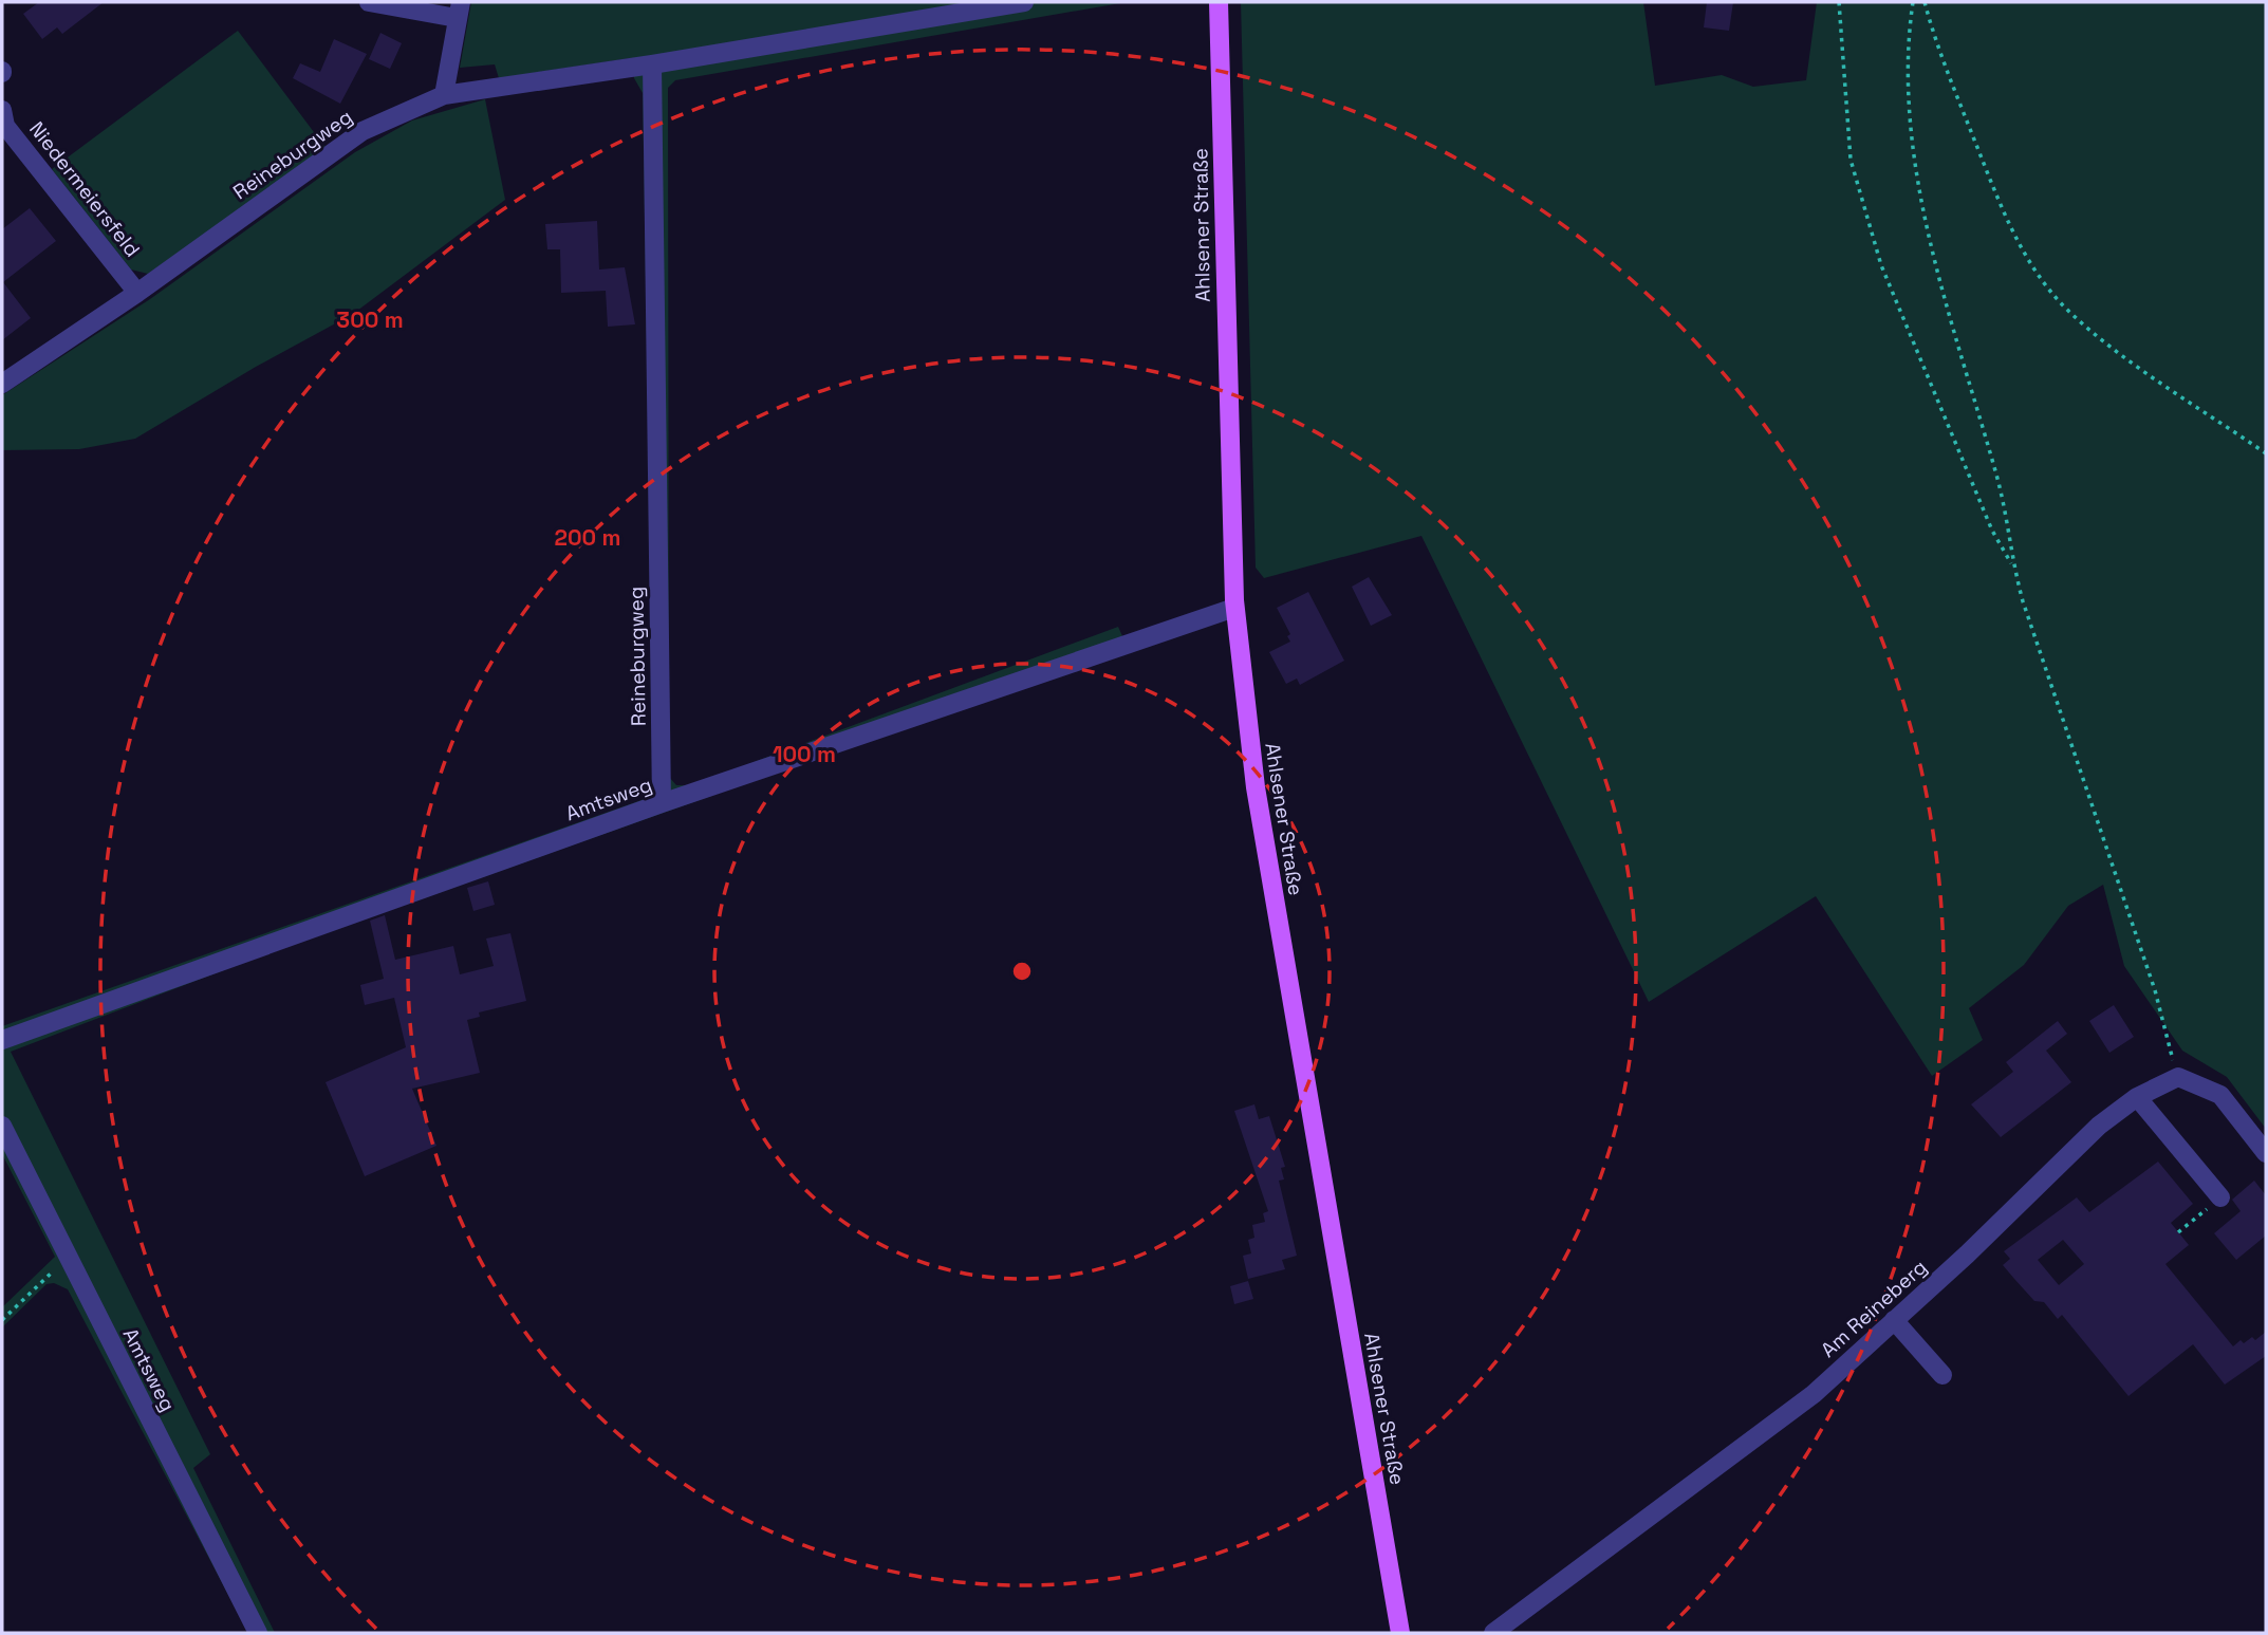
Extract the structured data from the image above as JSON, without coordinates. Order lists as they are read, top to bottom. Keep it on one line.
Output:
{"streets":{"main road":["Ahlsener Straße"],"street":["Reineburgweg","Niedermeiersfeld","Amtsweg","Am Reineberg"]},"crossings":[["Reineburgweg","Niedermeiersfeld"],["Reineburgweg","Amtsweg"],["Ahlsener Straße","Amtsweg"]],"rings":["300 m","200 m","100 m"]}
